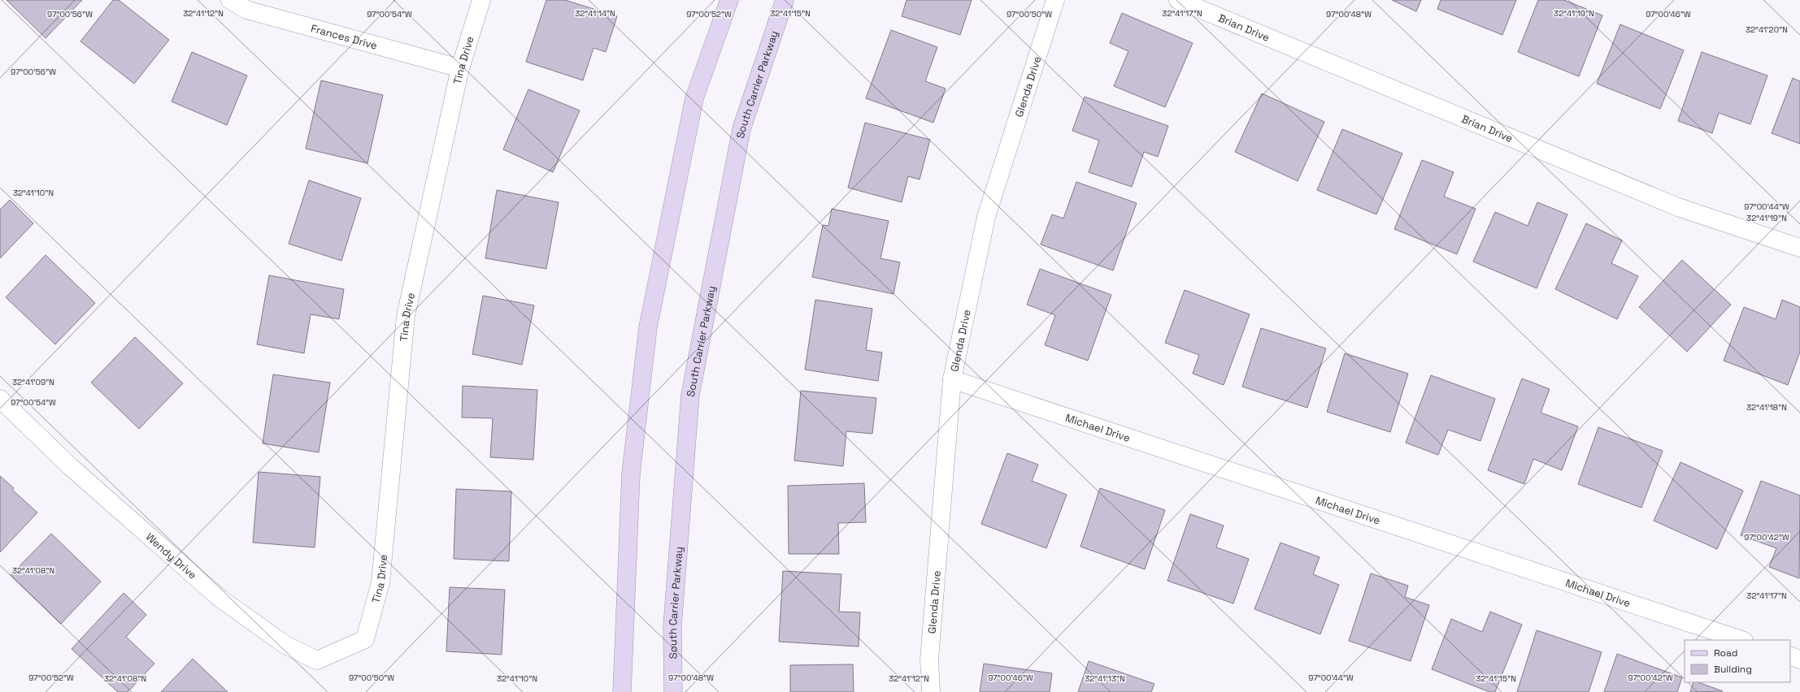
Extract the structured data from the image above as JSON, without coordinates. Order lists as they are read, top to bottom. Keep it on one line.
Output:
{"streets":{"main road":["South Carrier Parkway"],"street":["Brian Drive","Frances Drive","Tina Drive","Glenda Drive","Michael Drive","Wendy Drive"]},"crossings":[["Frances Drive","Tina Drive"],["Tina Drive","Wendy Drive"],["Glenda Drive","Michael Drive"]],"legend":["Road","Building"],"coordinates":["32°41'12\"N","32°41'14\"N","32°41'15\"N","32°41'17\"N","32°41'19\"N","97°00'56\"W","97°00'54\"W","97°00'52\"W","97°00'50\"W","97°00'48\"W","97°00'46\"W","32°41'20\"N","32°41'10\"N","97°00'44\"W","32°41'09\"N","32°41'18\"N","97°00'42\"W","32°41'08\"N","32°41'13\"N"]}
